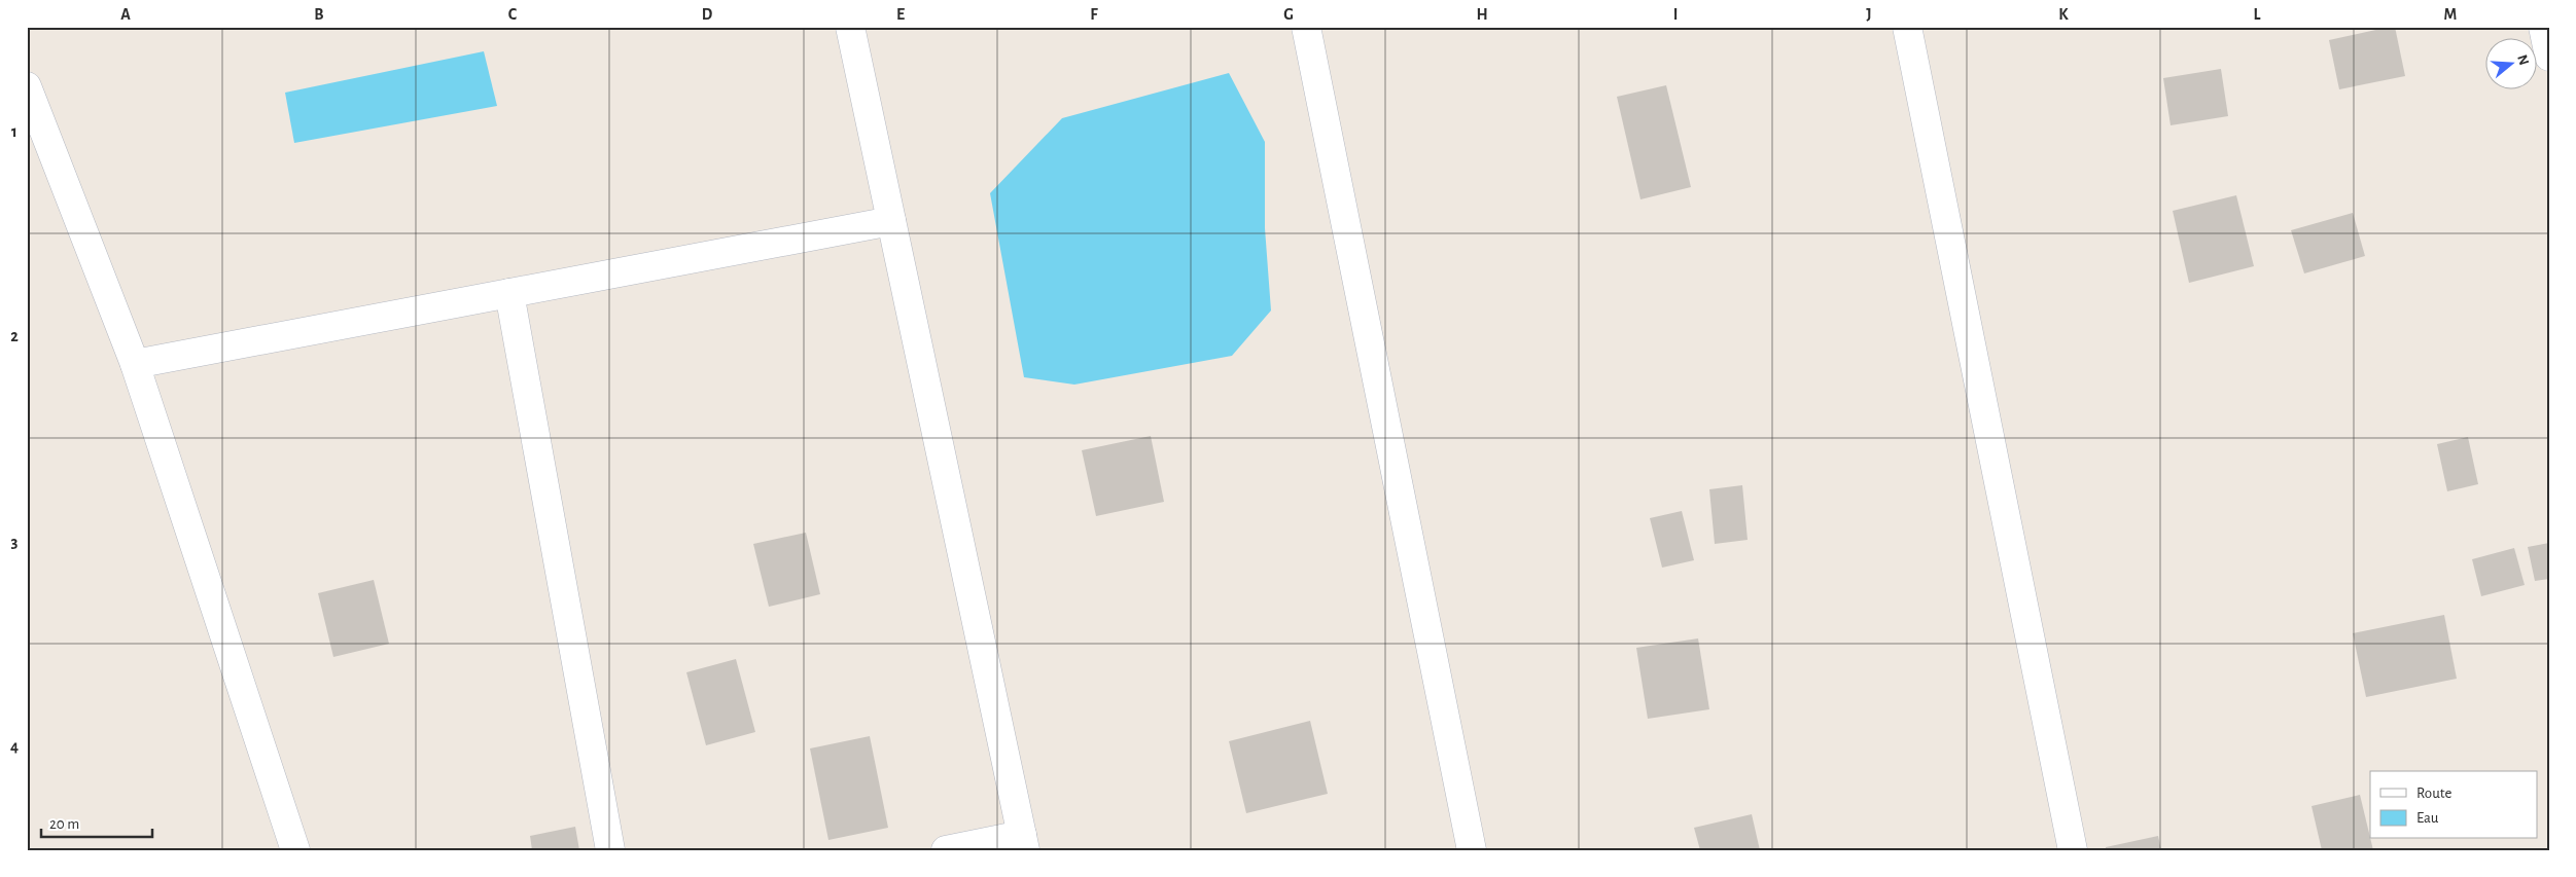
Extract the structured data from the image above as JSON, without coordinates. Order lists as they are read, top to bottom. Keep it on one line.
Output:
{"legend":["Route","Eau"],"scale_bar":"20 m","north":"right","grid":{"columns":["A","B","C","D","E","F","G","H","I","J","K","L","M"],"rows":["1","2","3","4"]}}
